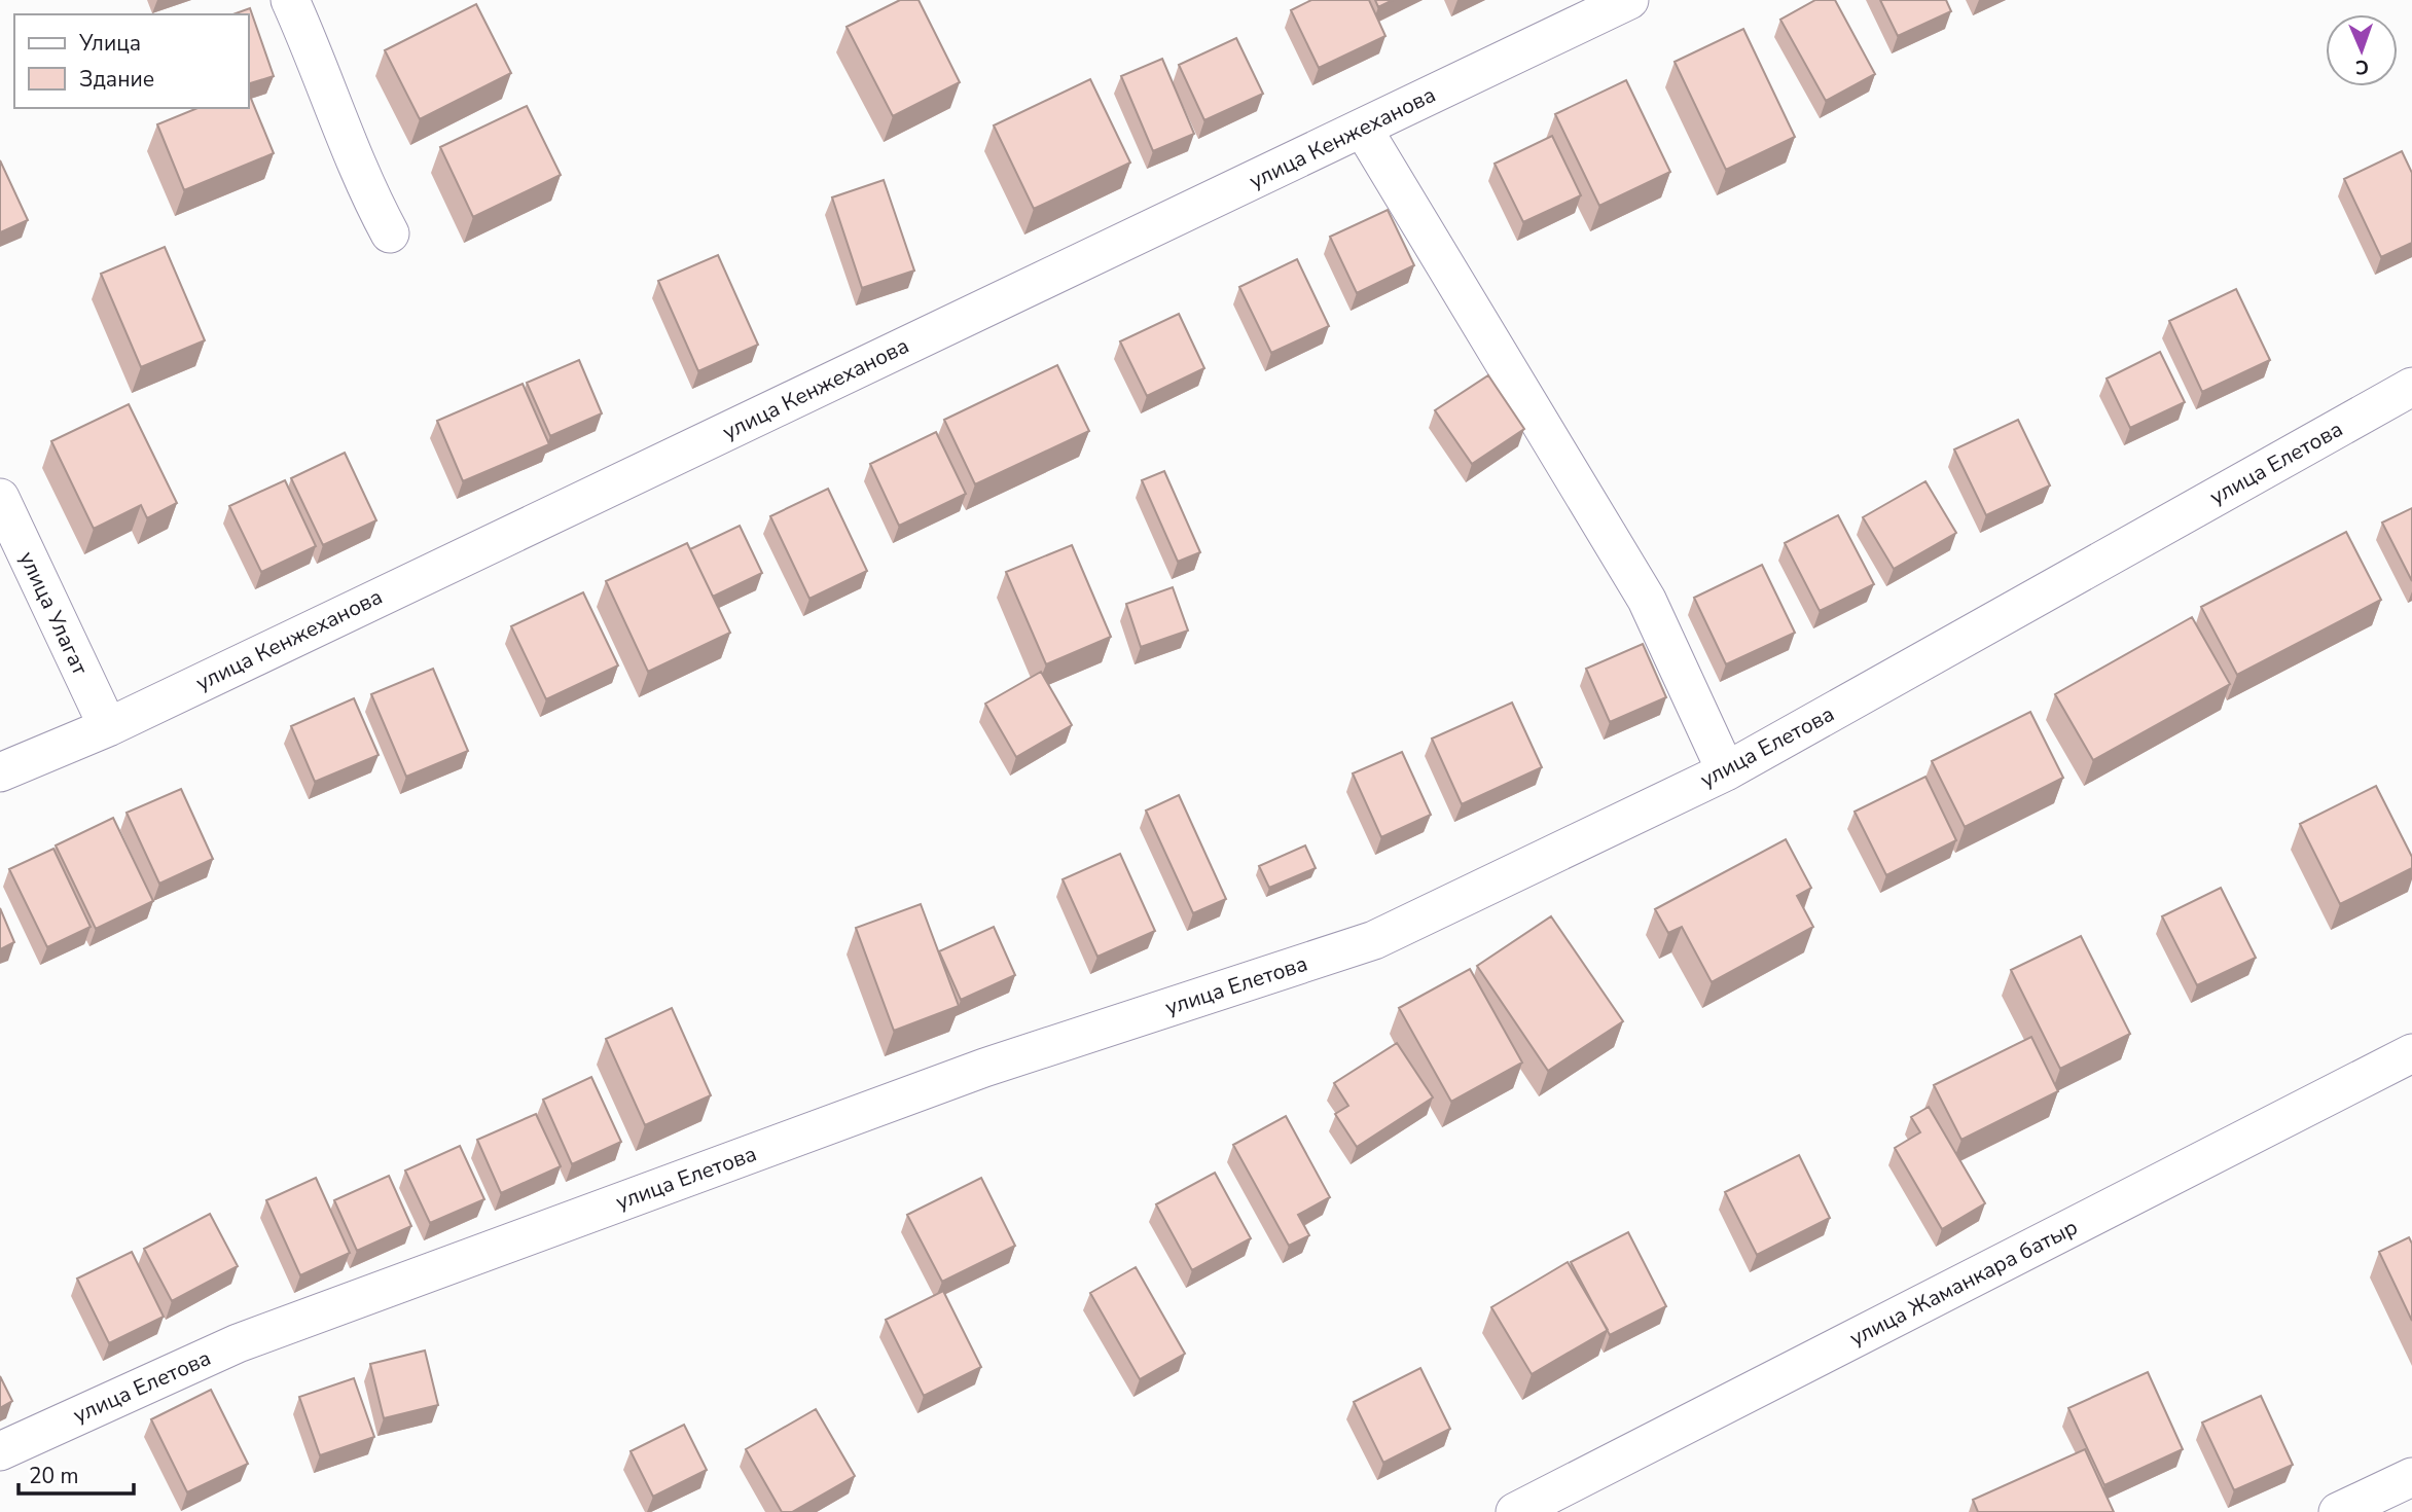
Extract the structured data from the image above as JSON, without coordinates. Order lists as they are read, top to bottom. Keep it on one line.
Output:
{"streets":{"street":["улица Кенжеханова","улица Елетова","улица Улагат","улица Жаманкара батыр"]},"crossings":[["улица Кенжеханова","улица Улагат"]],"legend":["Улица","Здание"],"scale_bar":"20 m","north":"bottom"}
